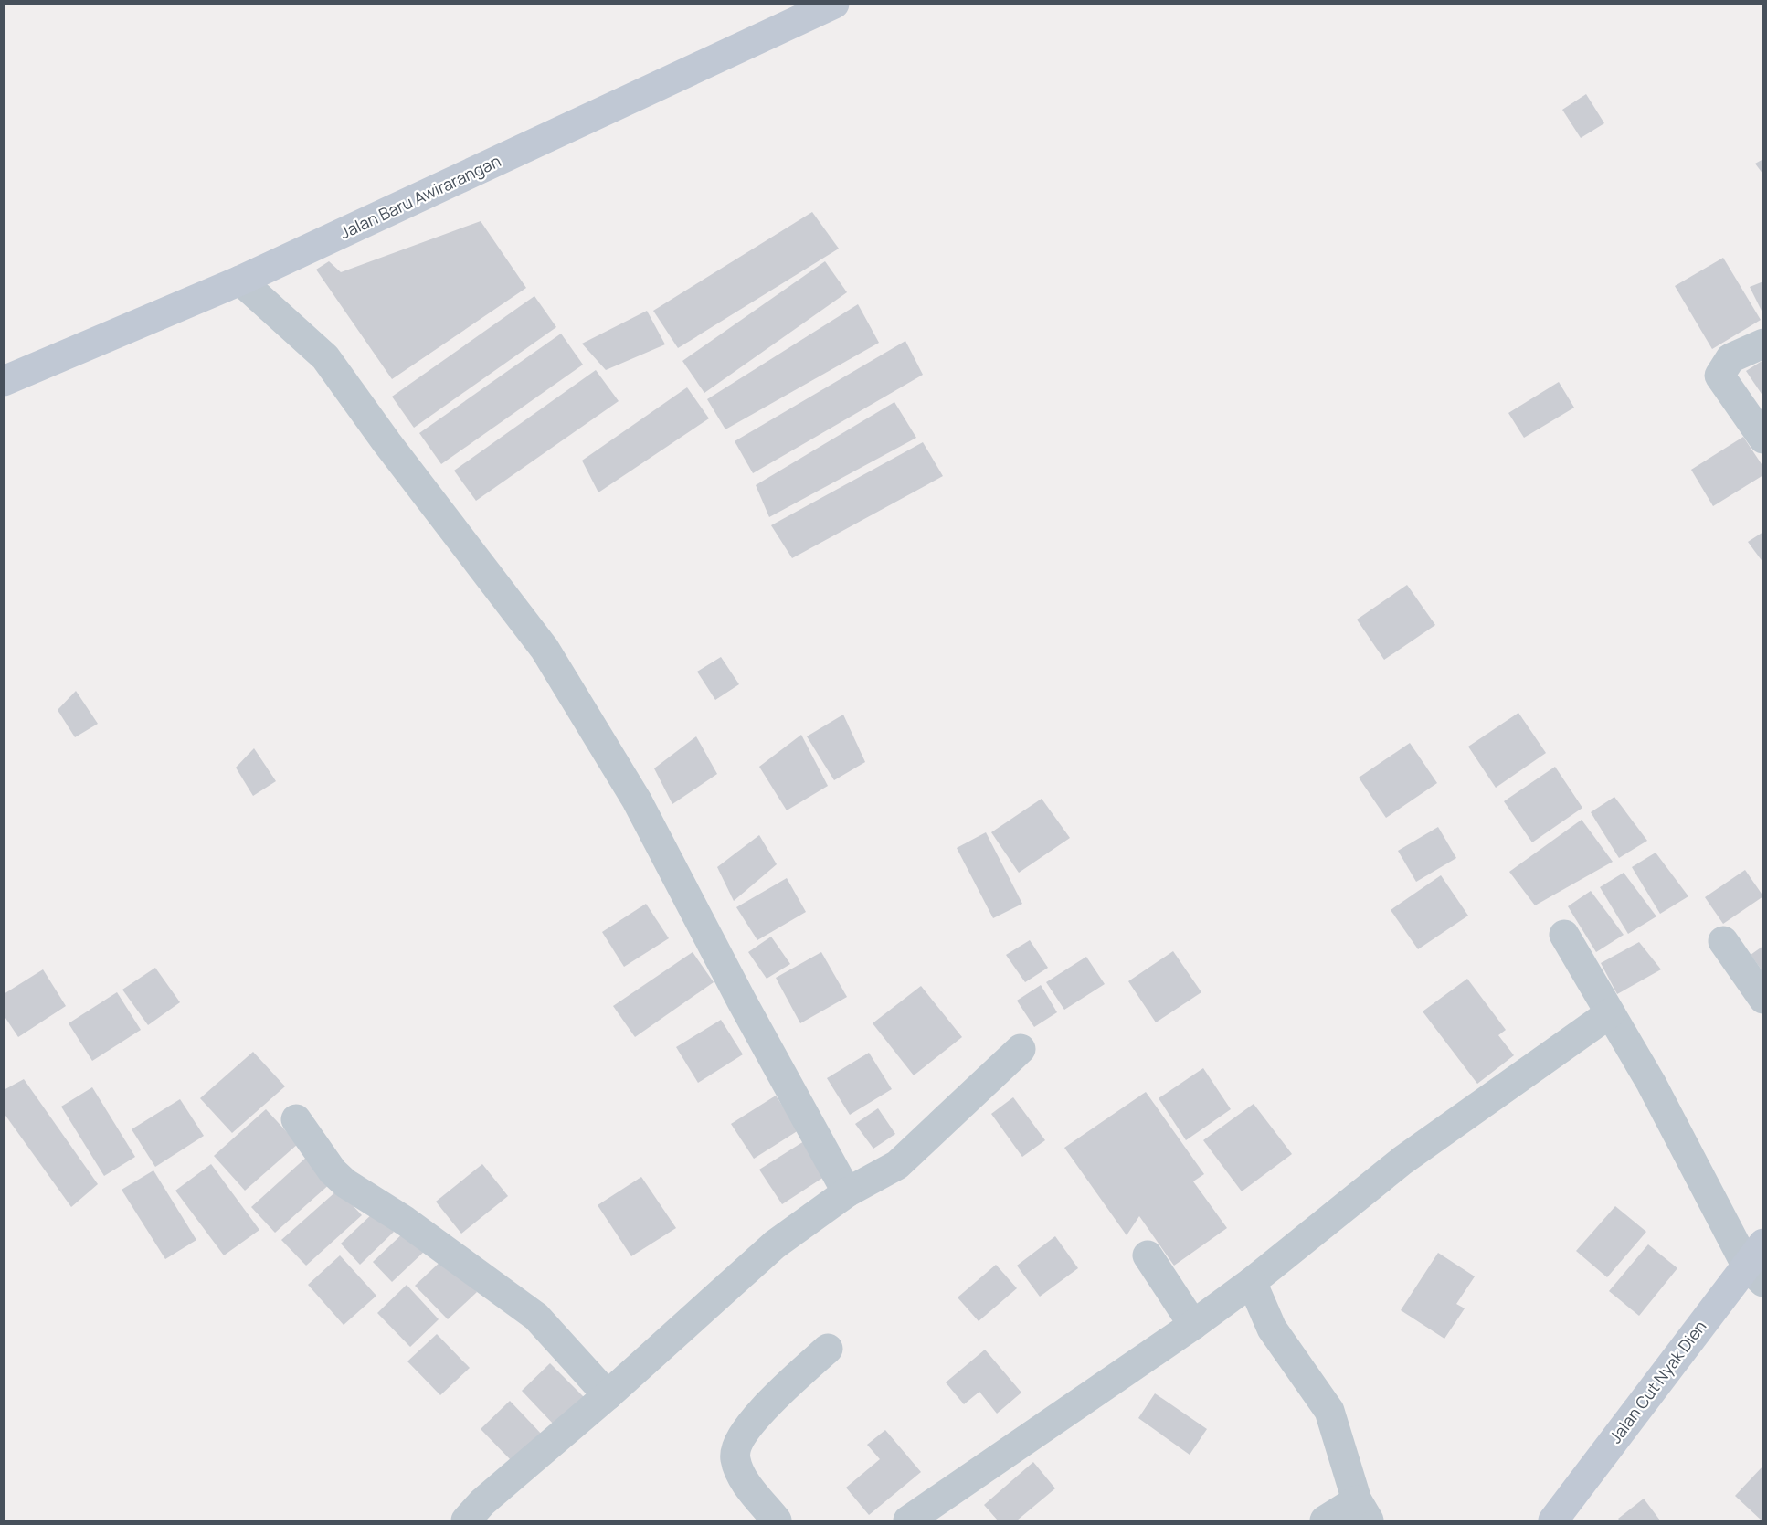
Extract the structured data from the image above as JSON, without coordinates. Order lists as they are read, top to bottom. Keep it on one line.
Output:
{"streets":{"street":["Jalan Baru Awirarangan","Jalan Cut Nyak Dien"]}}
